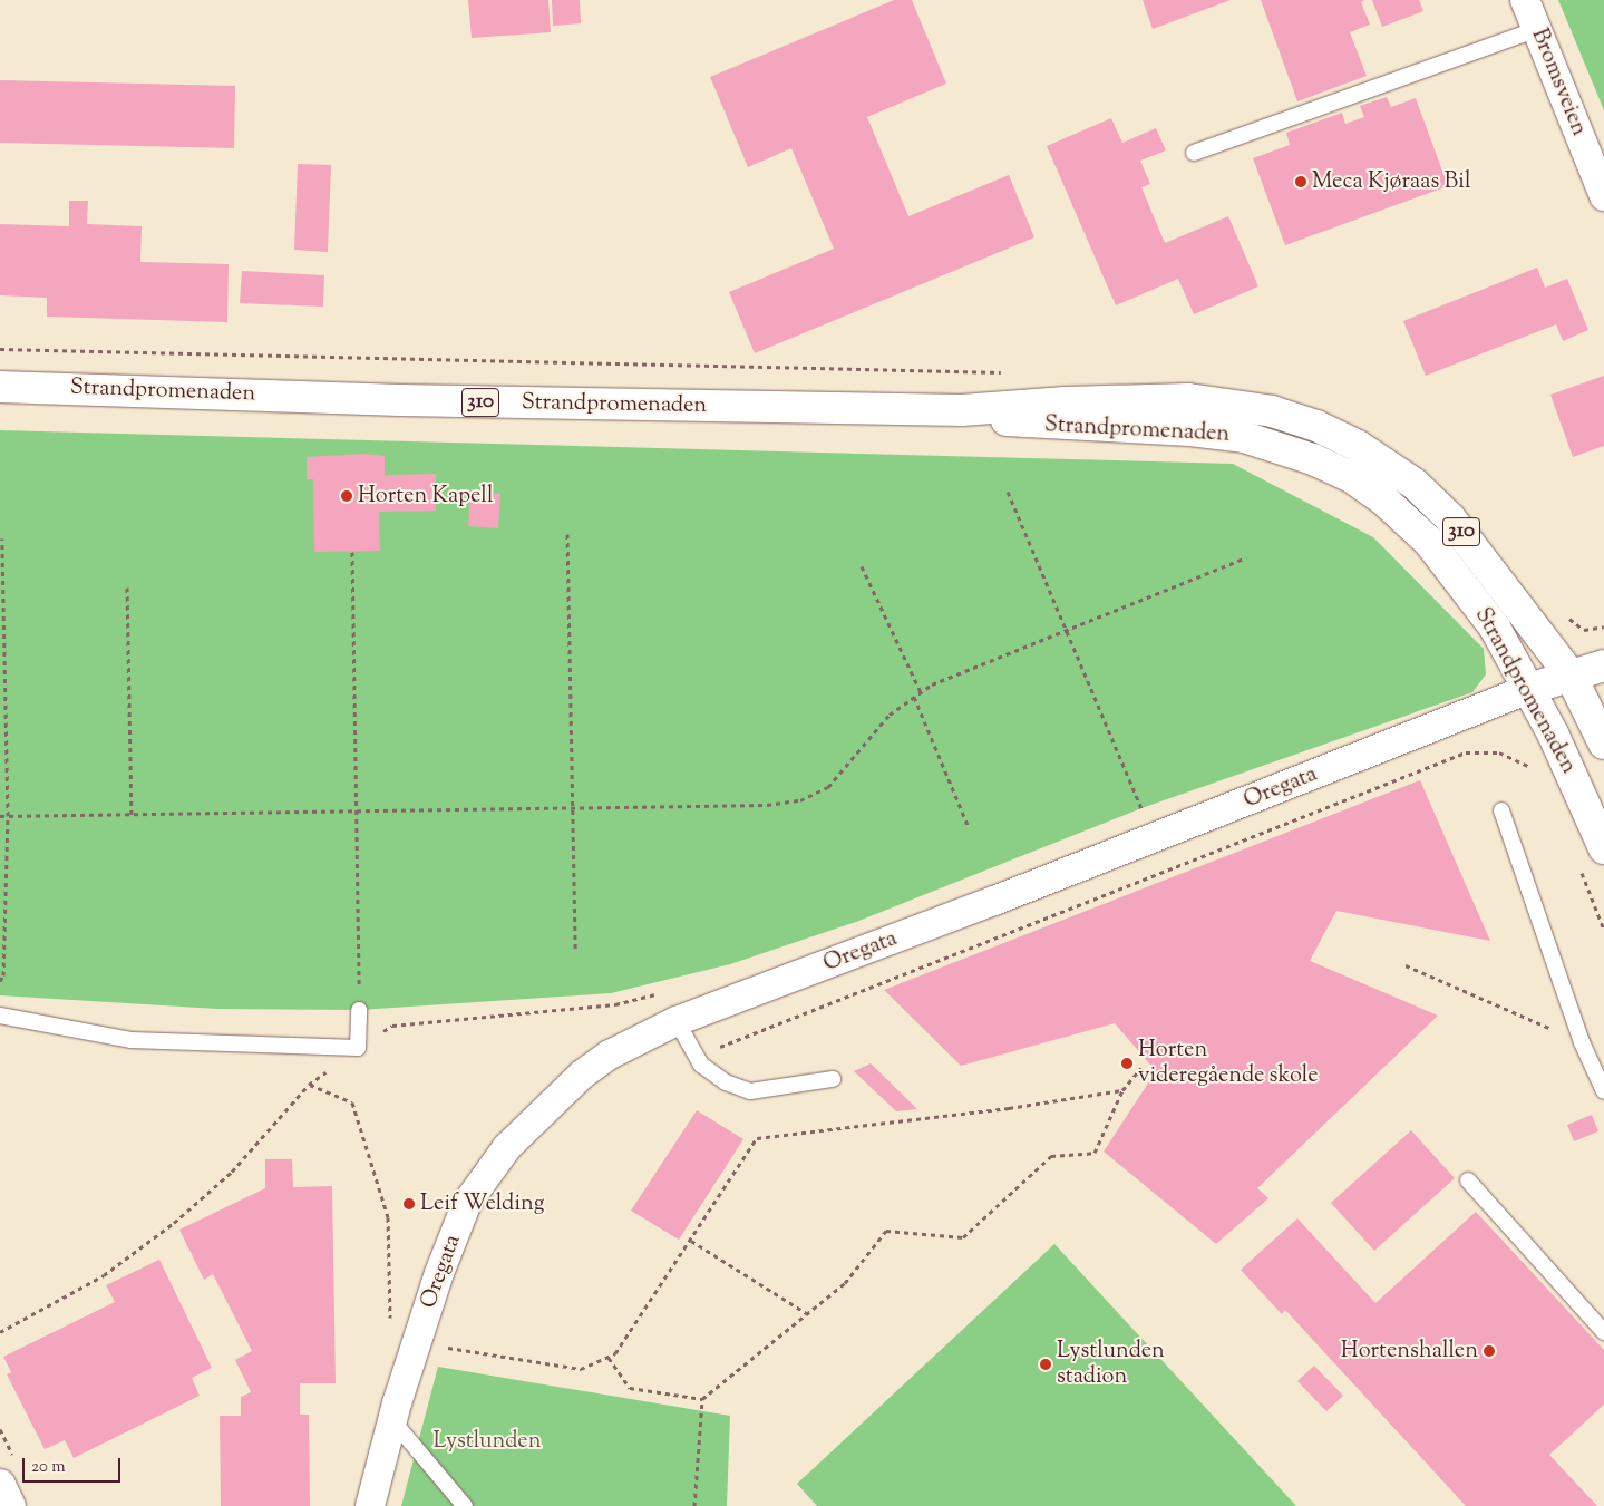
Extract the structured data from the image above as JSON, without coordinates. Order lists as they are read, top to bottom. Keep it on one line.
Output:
{"streets":{"main road":["Strandpromenaden","310","Oregata"],"street":["Bromsveien"]},"crossings":[["Strandpromenaden","Oregata"]],"parks":["Lystlunden"],"places":["Meca Kjøraas Bil","Horten Kapell","Horten videregående skole","Leif Welding","Hortenshallen","Lystlunden stadion"],"scale_bar":"20 m"}
